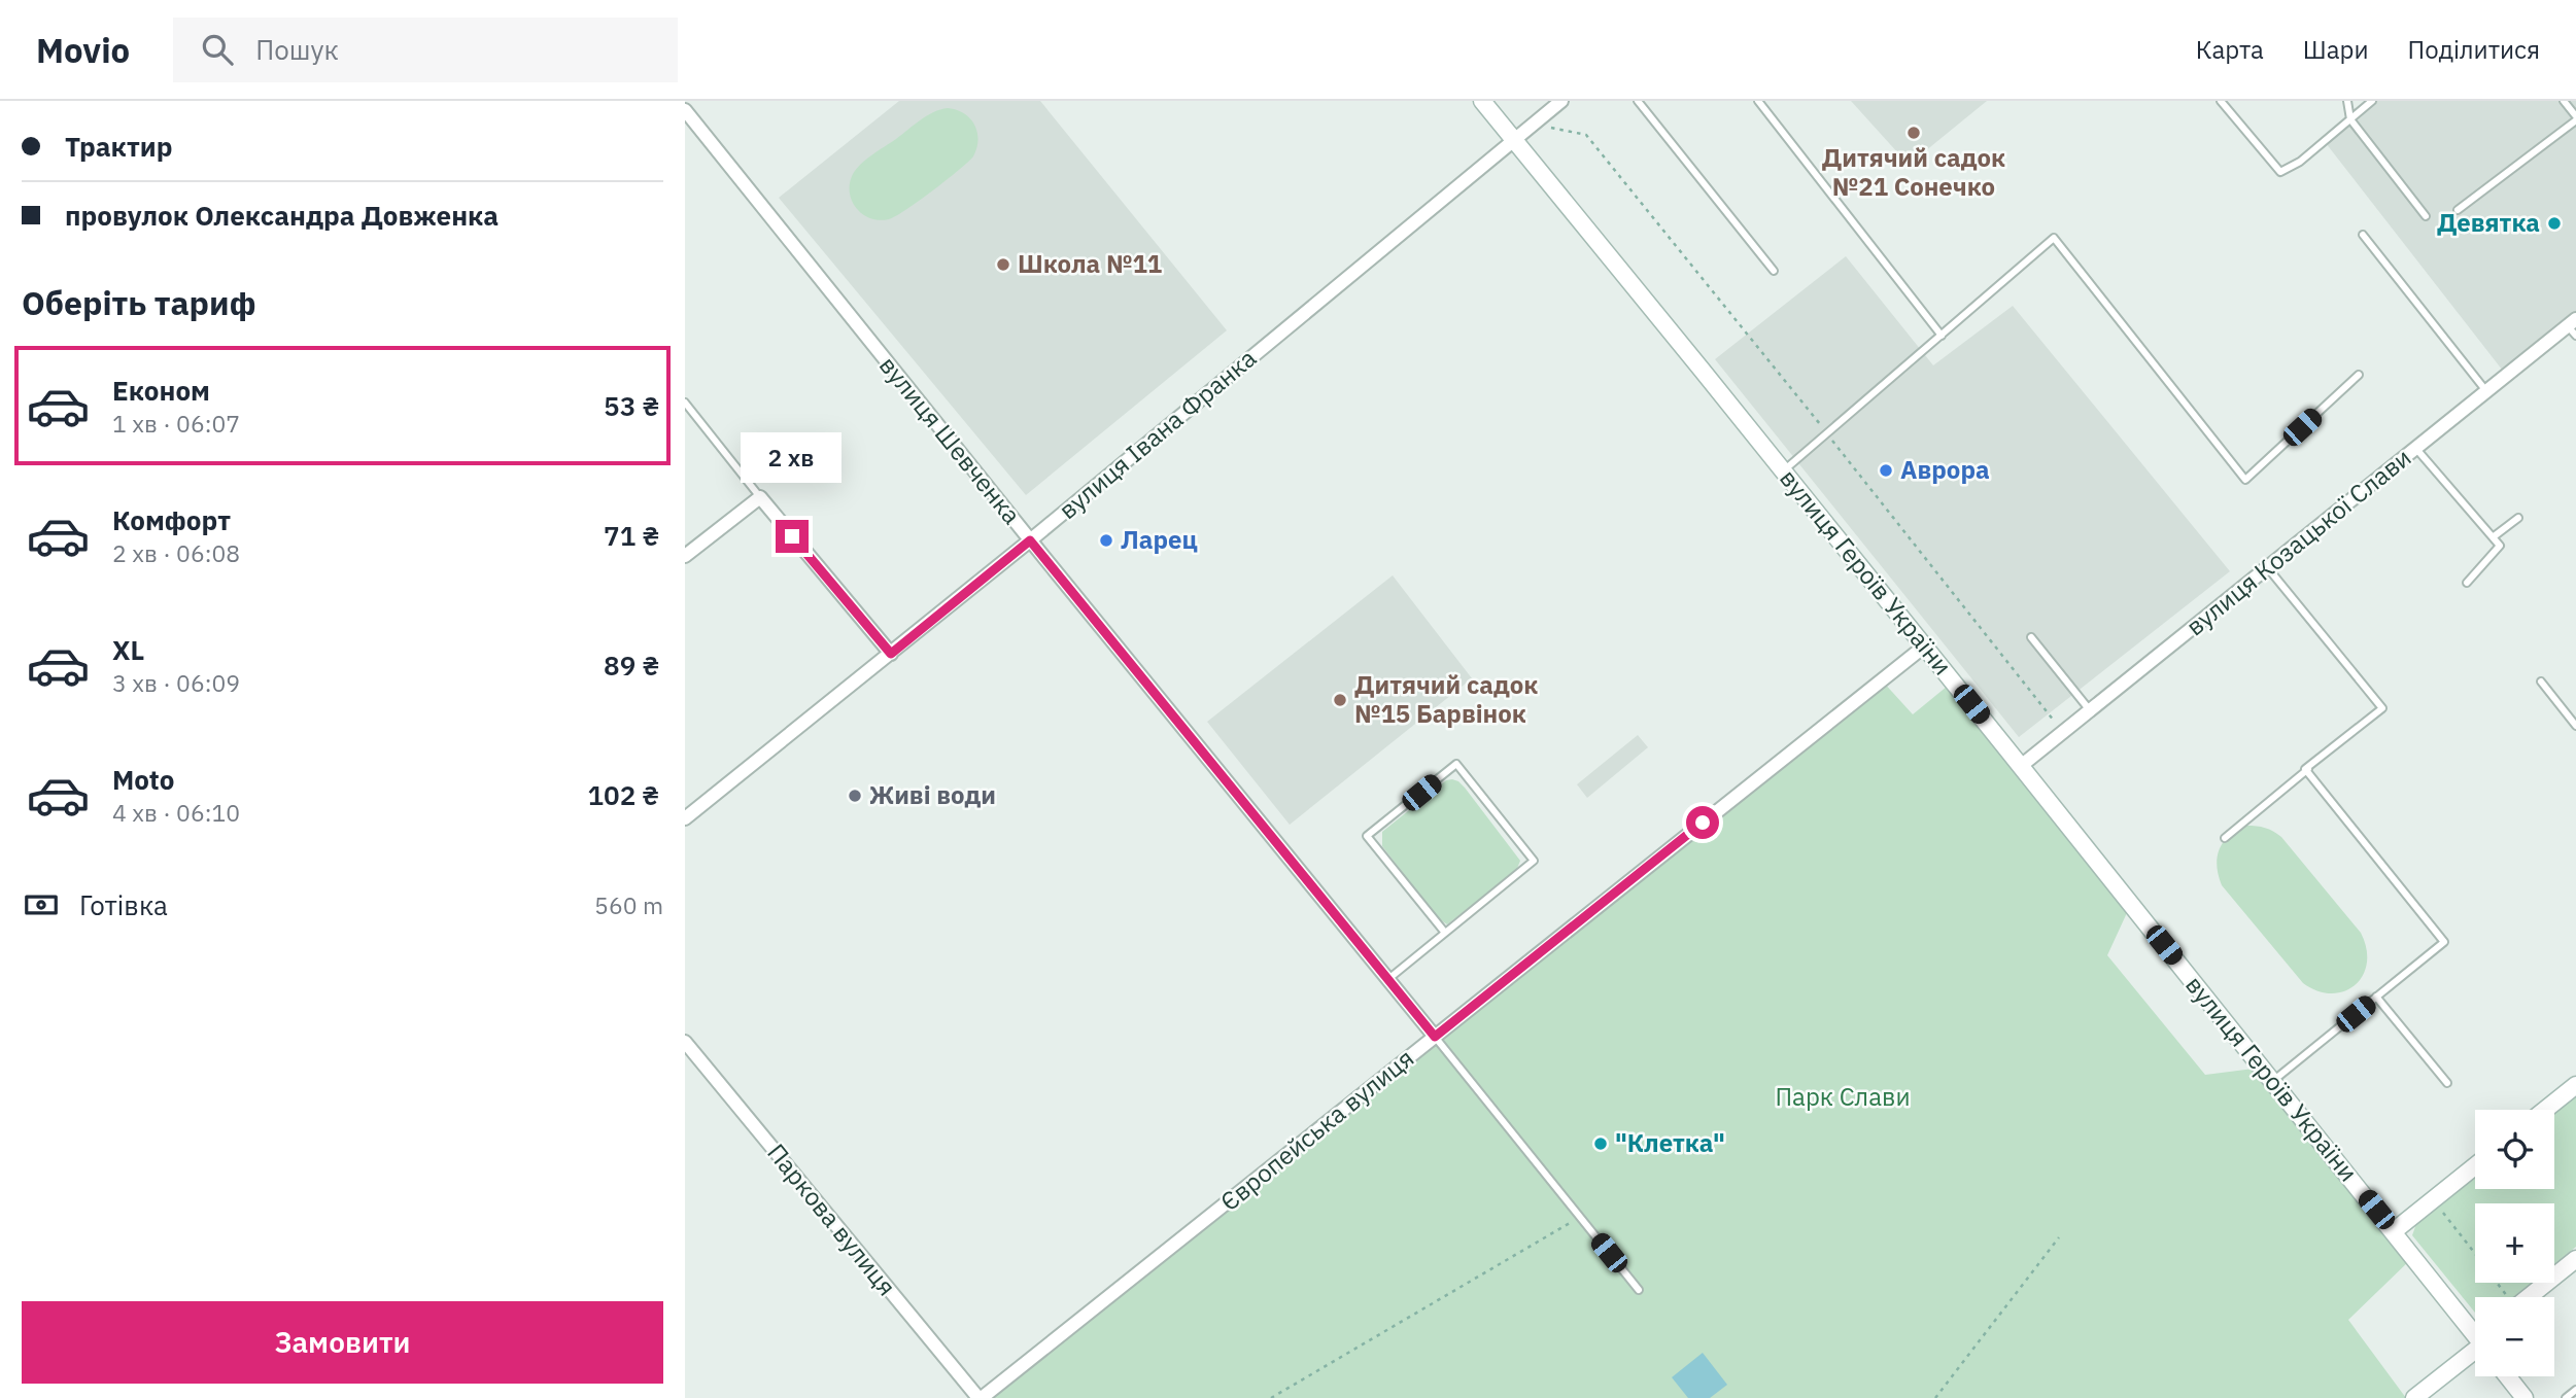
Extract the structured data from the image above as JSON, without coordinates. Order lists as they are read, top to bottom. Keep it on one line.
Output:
{"streets":{"street":["вулиця Івана Франка","вулиця Шевченка","вулиця Козацької Слави","вулиця Героїв України","Європейська вулиця","Паркова вулиця"]},"crossings":[["вулиця Івана Франка","вулиця Шевченка"],["вулиця Івана Франка","вулиця Героїв України"],["вулиця Шевченка","Європейська вулиця"],["вулиця Козацької Слави","вулиця Героїв України"],["вулиця Героїв України","Європейська вулиця"],["Європейська вулиця","Паркова вулиця"]],"parks":["Парк Слави"],"places":["Дитячий садок №21 Сонечко","Девятка","Школа №11","Аврора","Ларец","Дитячий садок №15 Барвінок","Живі води","\"Клетка\""],"page":{"header":"Movio","search":"Пошук","nav":["Карта","Шари","Поділитися"],"banner":["Трактир","провулок Олександра Довженка"],"heading":"Оберіть тариф","list":[{"name":"Економ","note":"1 хв · 06:07","value":"53 ₴"},{"name":"Комфорт","note":"2 хв · 06:08","value":"71 ₴"},{"name":"XL","note":"3 хв · 06:09","value":"89 ₴"},{"name":"Moto","note":"4 хв · 06:10","value":"102 ₴"}],"bubble":"2 хв","pay":["Готівка","560 m"],"map_buttons":["+","−"],"buttons":"Замовити"}}
